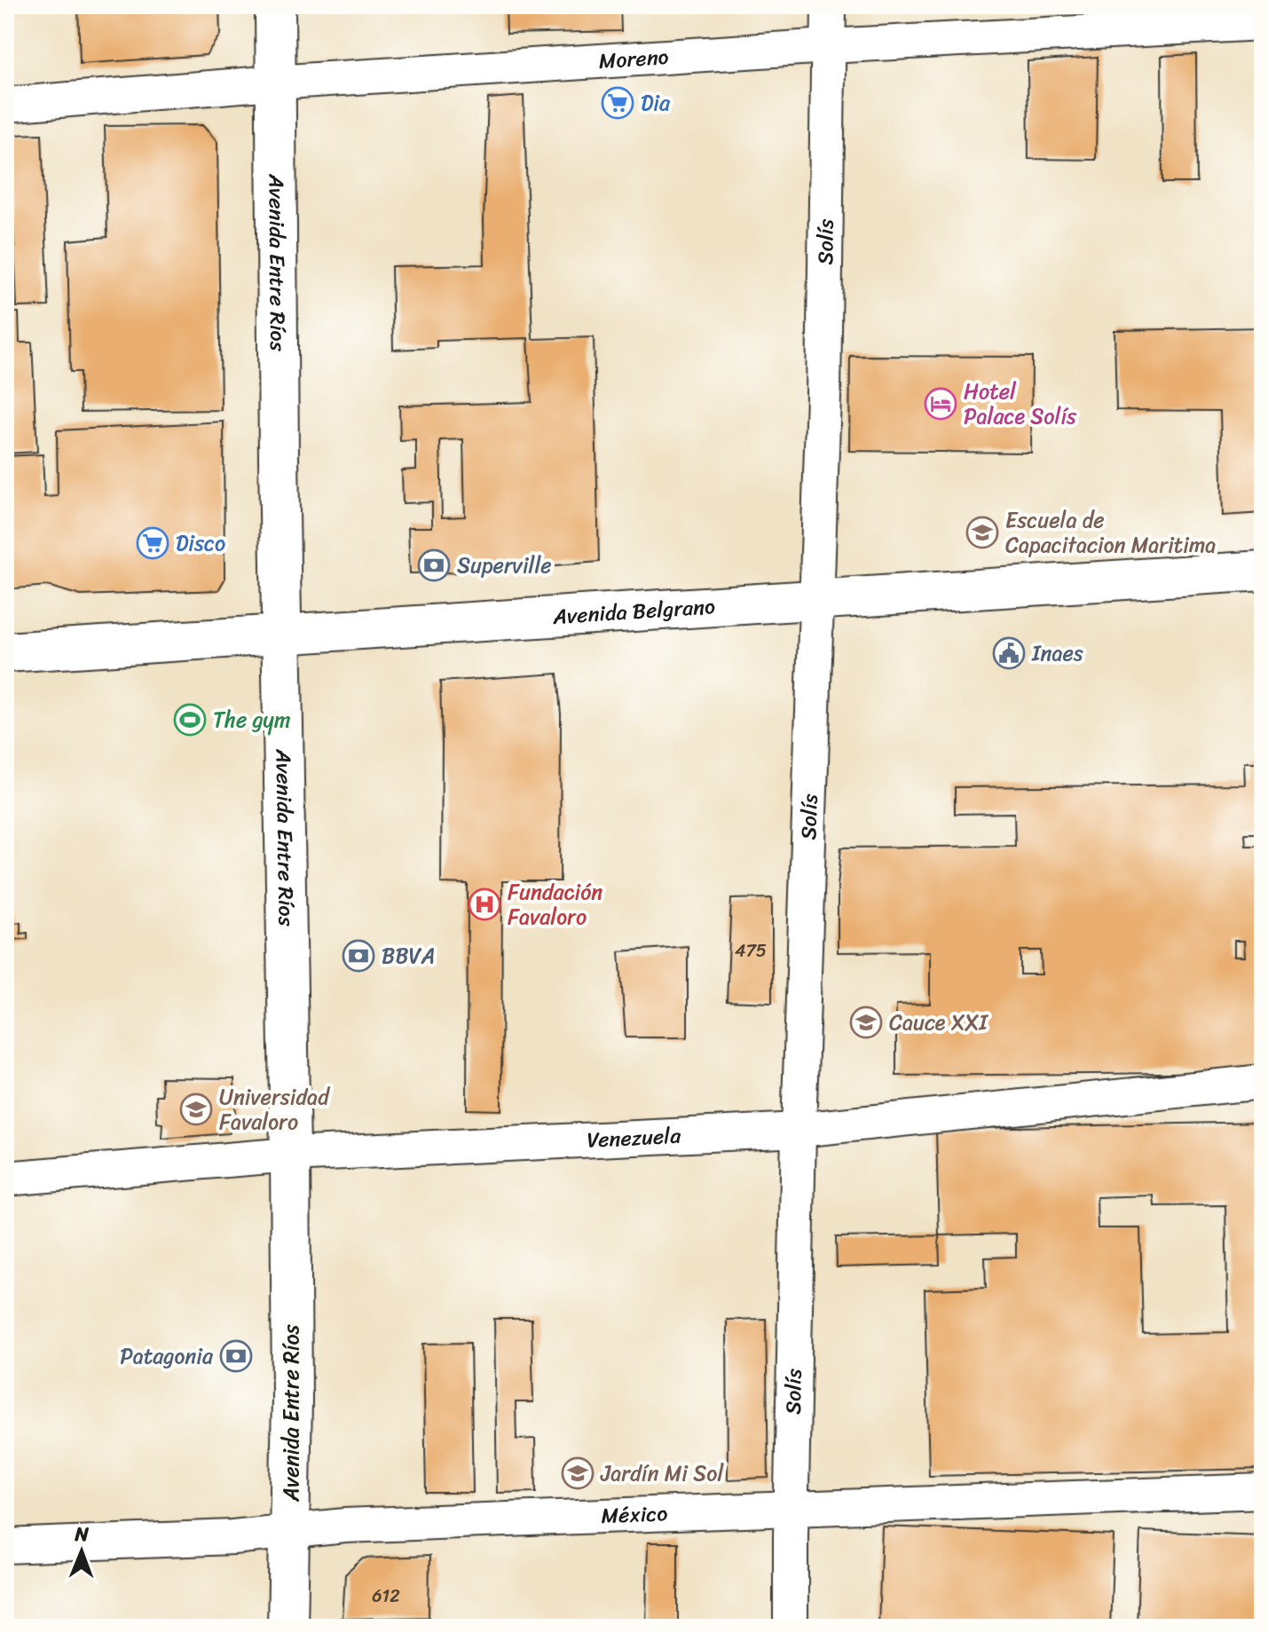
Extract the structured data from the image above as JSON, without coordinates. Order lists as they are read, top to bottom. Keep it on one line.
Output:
{"streets":{"main road":["Avenida Entre Ríos","Avenida Belgrano"],"street":["Moreno","Solís","Venezuela","México"]},"crossings":[["Moreno","Solís"],["Moreno","Avenida Entre Ríos"],["Solís","Avenida Belgrano"],["Solís","Venezuela"],["Solís","México"],["Avenida Entre Ríos","Avenida Belgrano"],["Avenida Entre Ríos","Venezuela"],["Avenida Entre Ríos","México"]],"places":{"supermarket":["Dia","Disco"],"hotel":["Hotel Palace Solís"],"school or university":["Escuela de Capacitacion Maritima","Cauce XXI","Universidad Favaloro","Jardín Mi Sol"],"bank":["Superville","BBVA","Patagonia"],"public building":["Inaes"],"sports":["The gym"],"hospital":["Fundación Favaloro"]},"house_numbers":["475","612"],"north":"top"}
